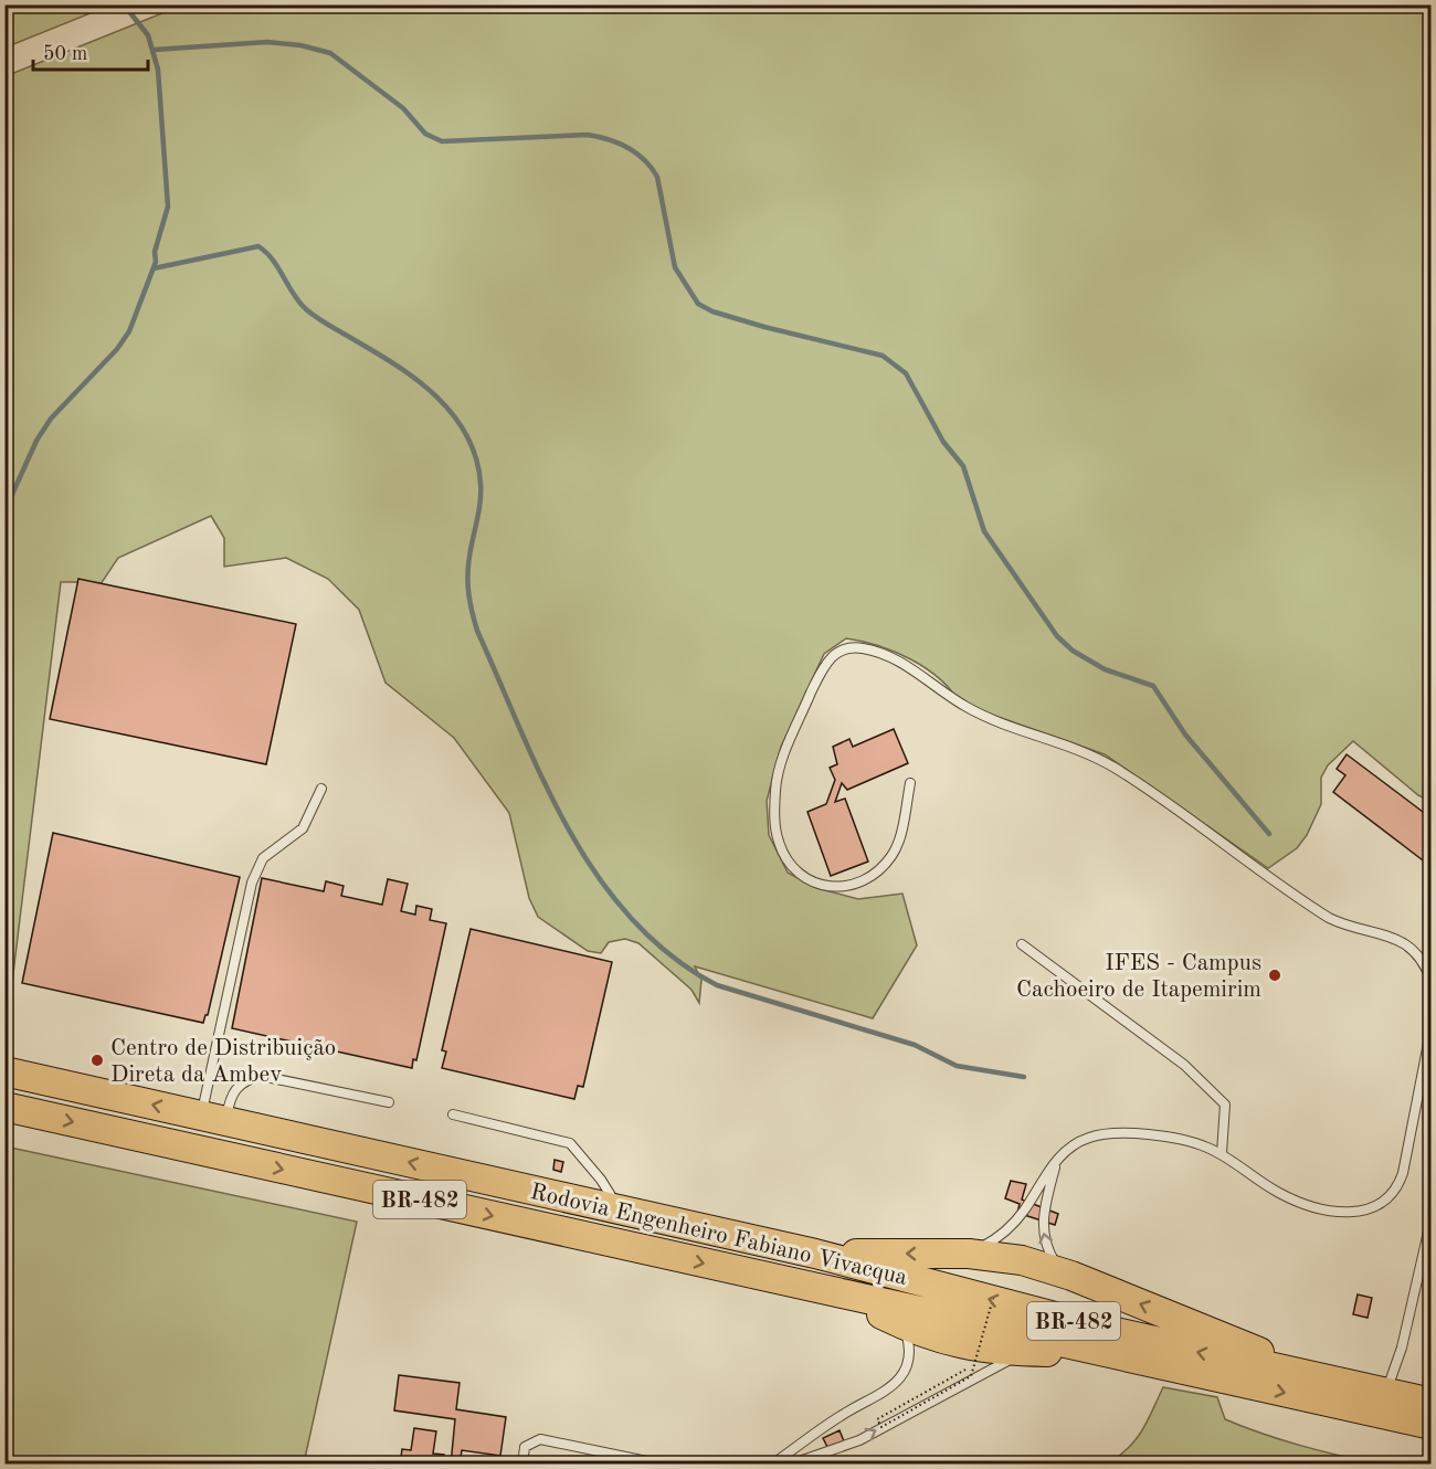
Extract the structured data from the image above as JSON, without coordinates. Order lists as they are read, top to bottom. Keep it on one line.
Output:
{"streets":{"highway":["BR-482","Rodovia Engenheiro Fabiano Vivacqua"]},"places":["IFES - Campus Cachoeiro de Itapemirim","Centro de Distribuição Direta da Ambev"],"scale_bar":"50 m"}
